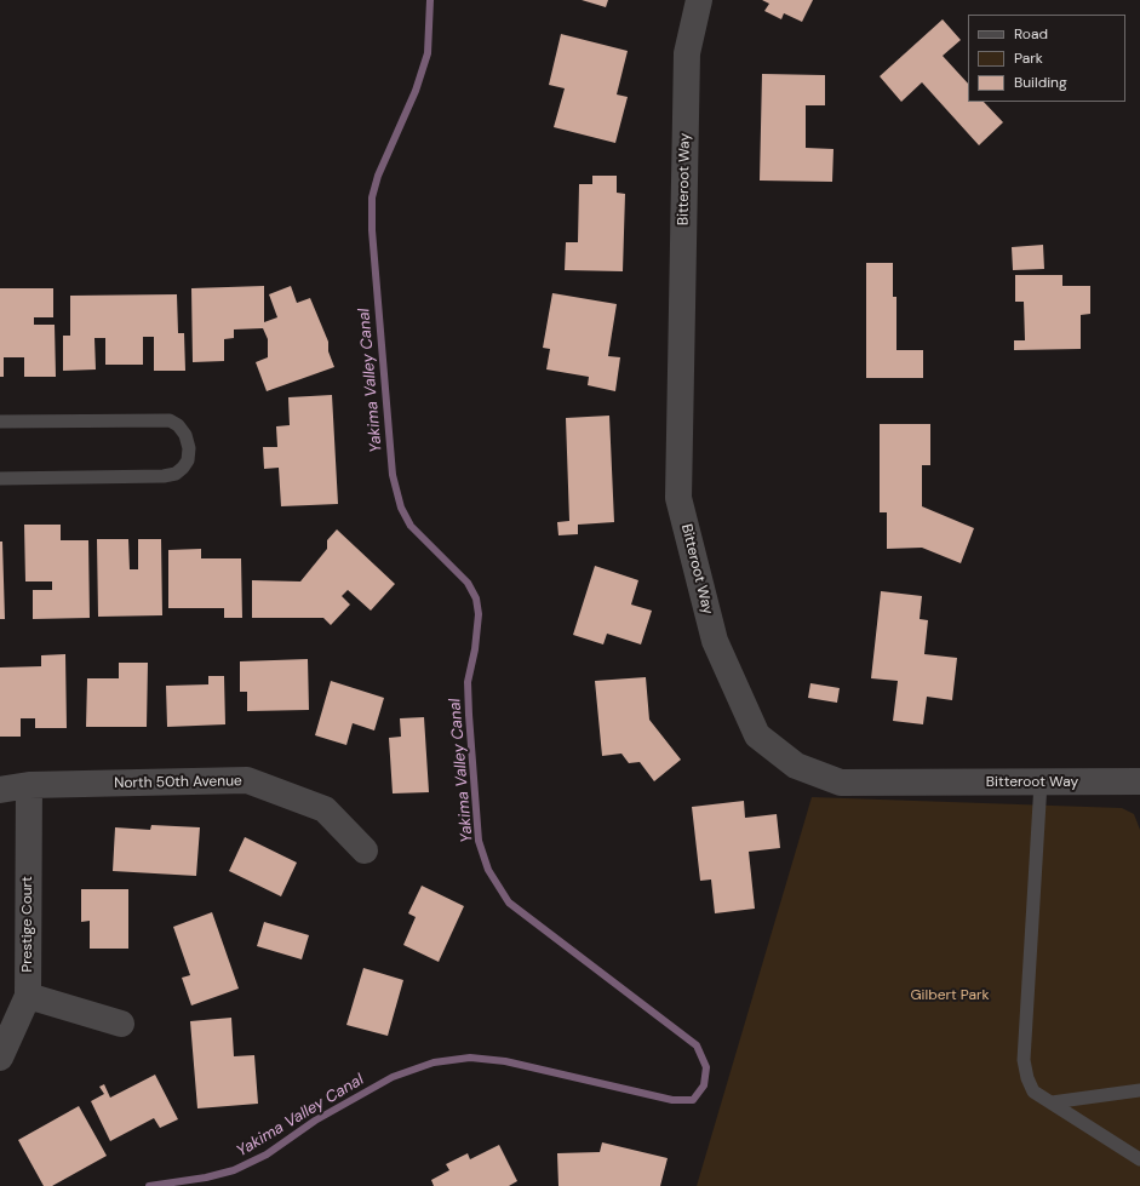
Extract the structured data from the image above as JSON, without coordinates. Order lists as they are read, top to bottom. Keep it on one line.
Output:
{"streets":{"street":["Bitteroot Way","North 50th Avenue","Prestige Court"]},"crossings":[["North 50th Avenue","Prestige Court"]],"water":["Yakima Valley Canal"],"parks":["Gilbert Park"],"legend":["Road","Park","Building"]}
